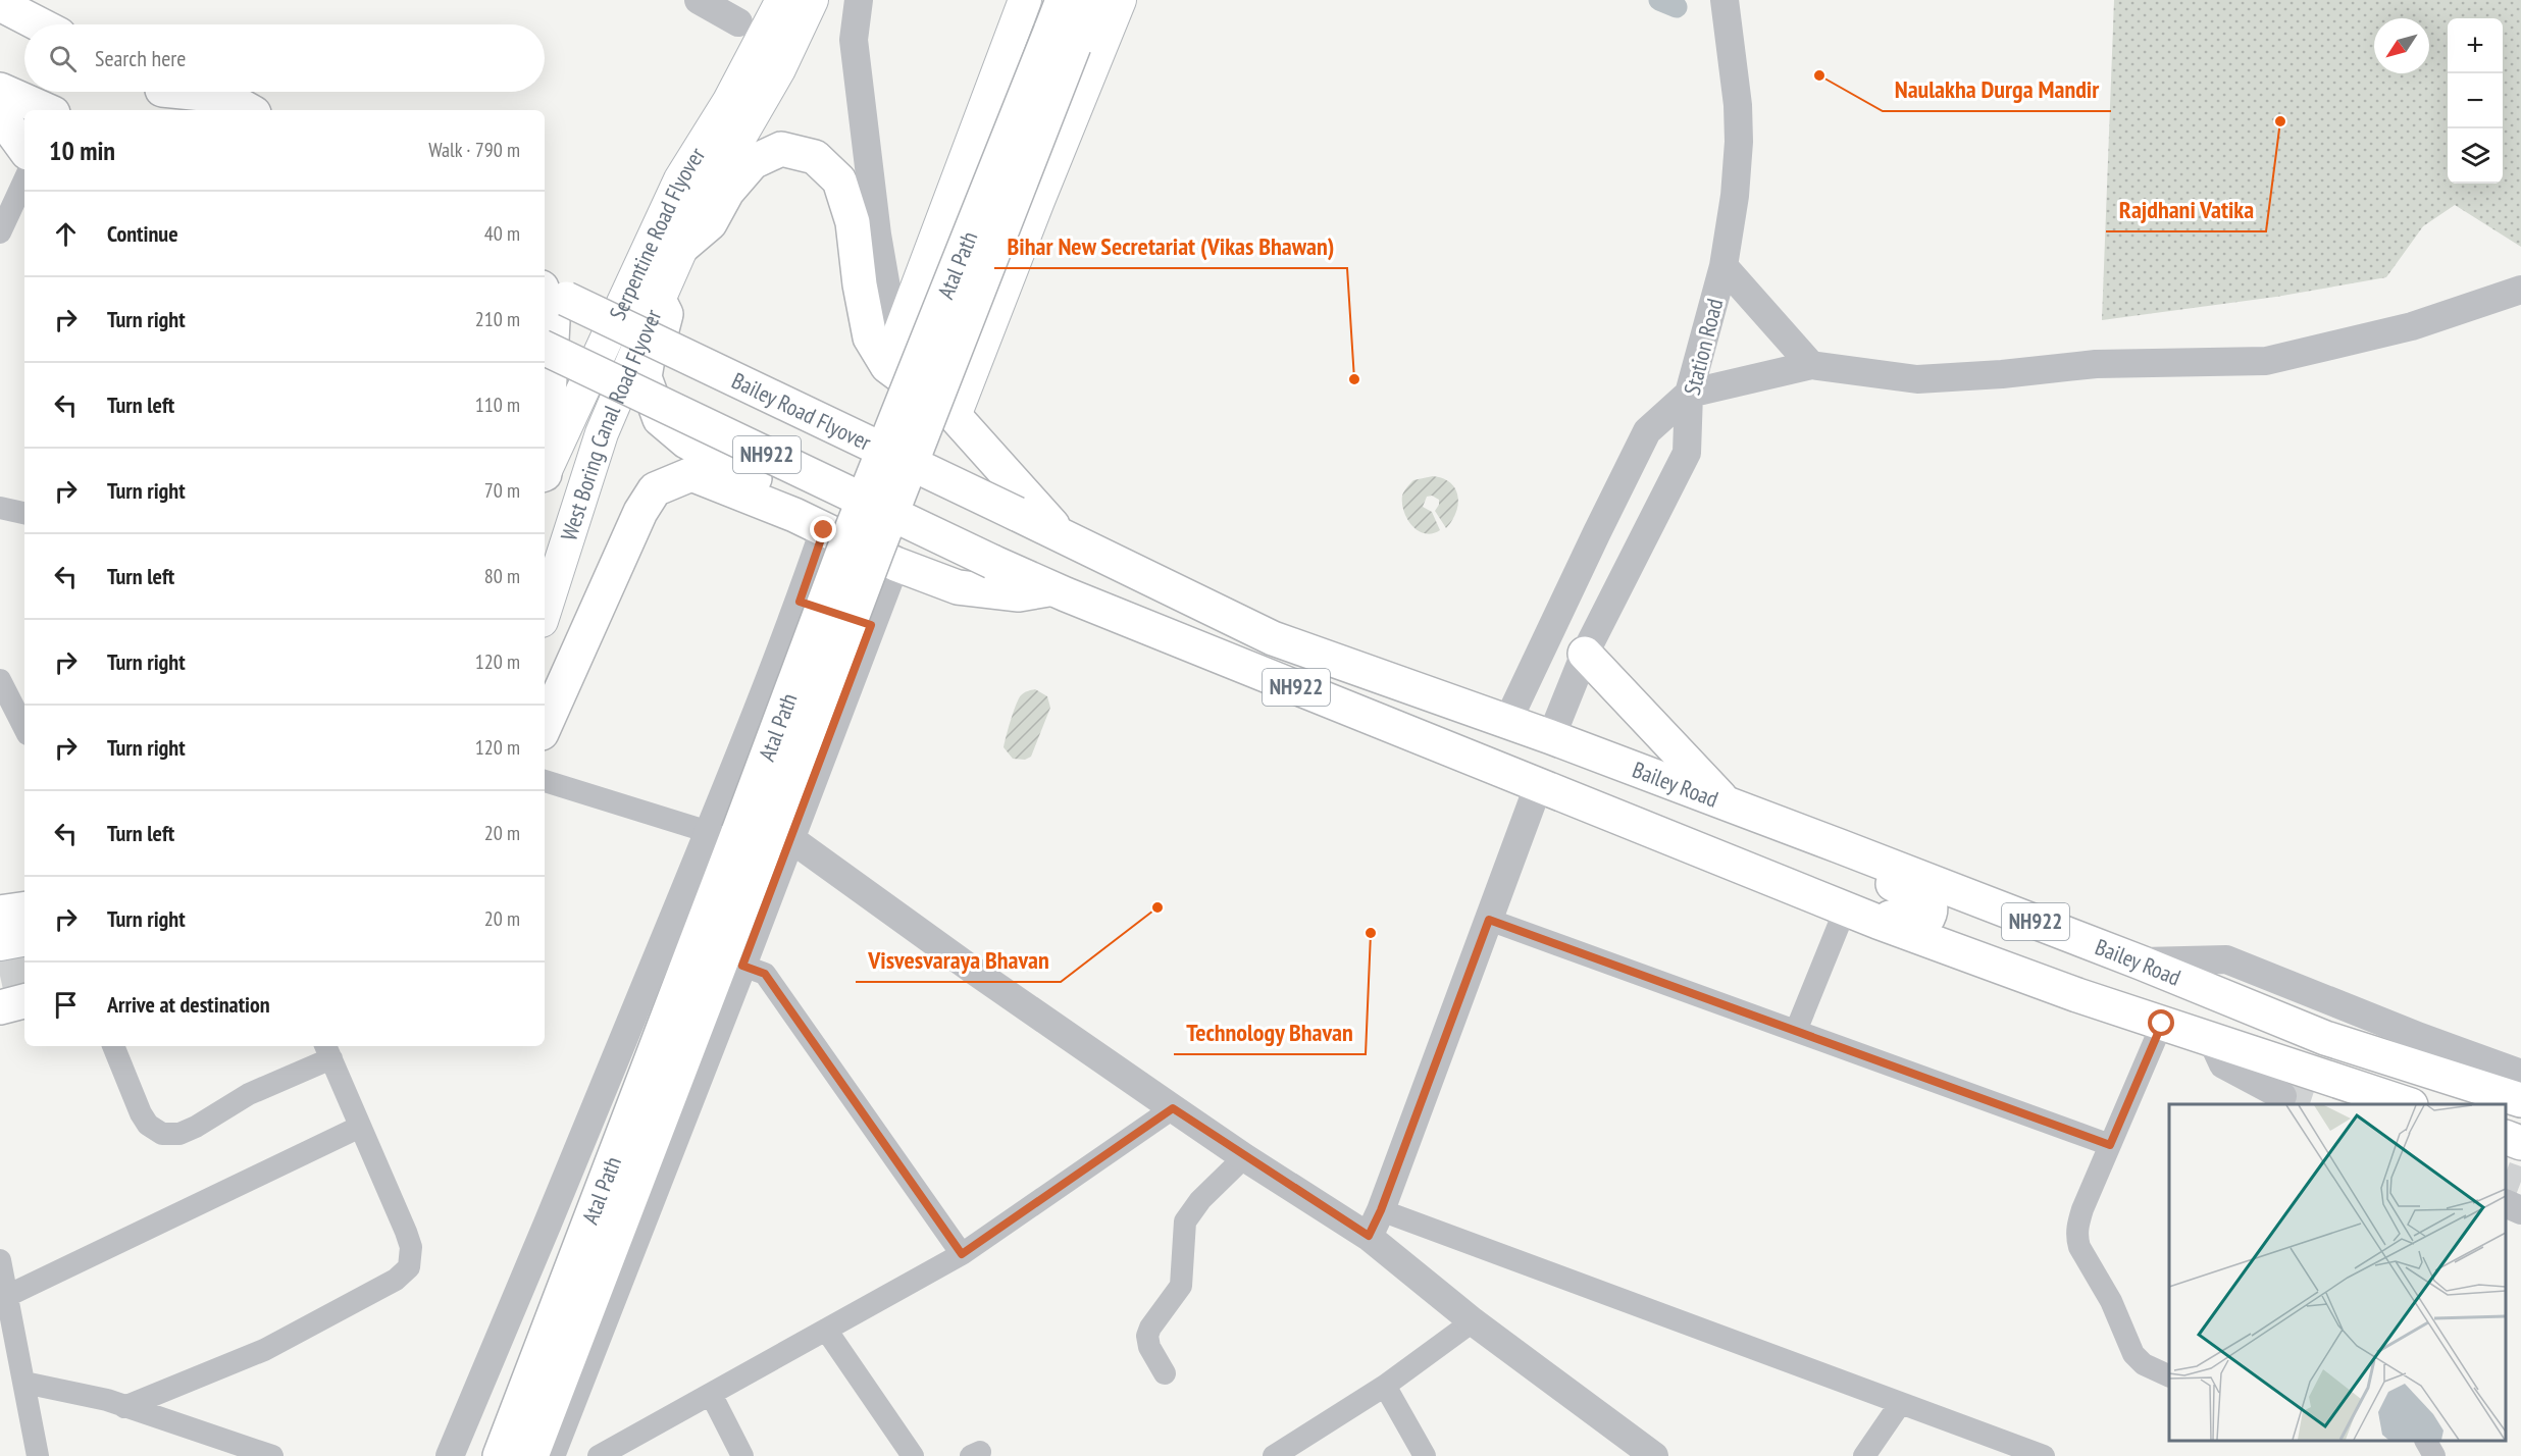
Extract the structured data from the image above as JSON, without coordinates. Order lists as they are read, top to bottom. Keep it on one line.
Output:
{"streets":{"main road":["Serpentine Road Flyover","Atal Path","Bailey Road Flyover","West Boring Canal Road Flyover","NH922","Bailey Road"],"street":["Station Road"]},"crossings":[["Serpentine Road Flyover","West Boring Canal Road Flyover"],["Station Road","NH922"],["Station Road","Bailey Road"],["Bailey Road Flyover","NH922"],["NH922","Bailey Road"]],"places":["Naulakha Durga Mandir","Rajdhani Vatika","Bihar New Secretariat (Vikas Bhawan)","Visvesvaraya Bhavan","Technology Bhavan"],"north":"bottom left","page":{"map_buttons":["+","−"],"search":"Search here","heading":["10 min","Walk · 790 m"],"list":[["Continue","40 m"],["Turn right","210 m"],["Turn left","110 m"],["Turn right","70 m"],["Turn left","80 m"],["Turn right","120 m"],["Turn right","120 m"],["Turn left","20 m"],["Turn right","20 m"],"Arrive at destination"]}}
